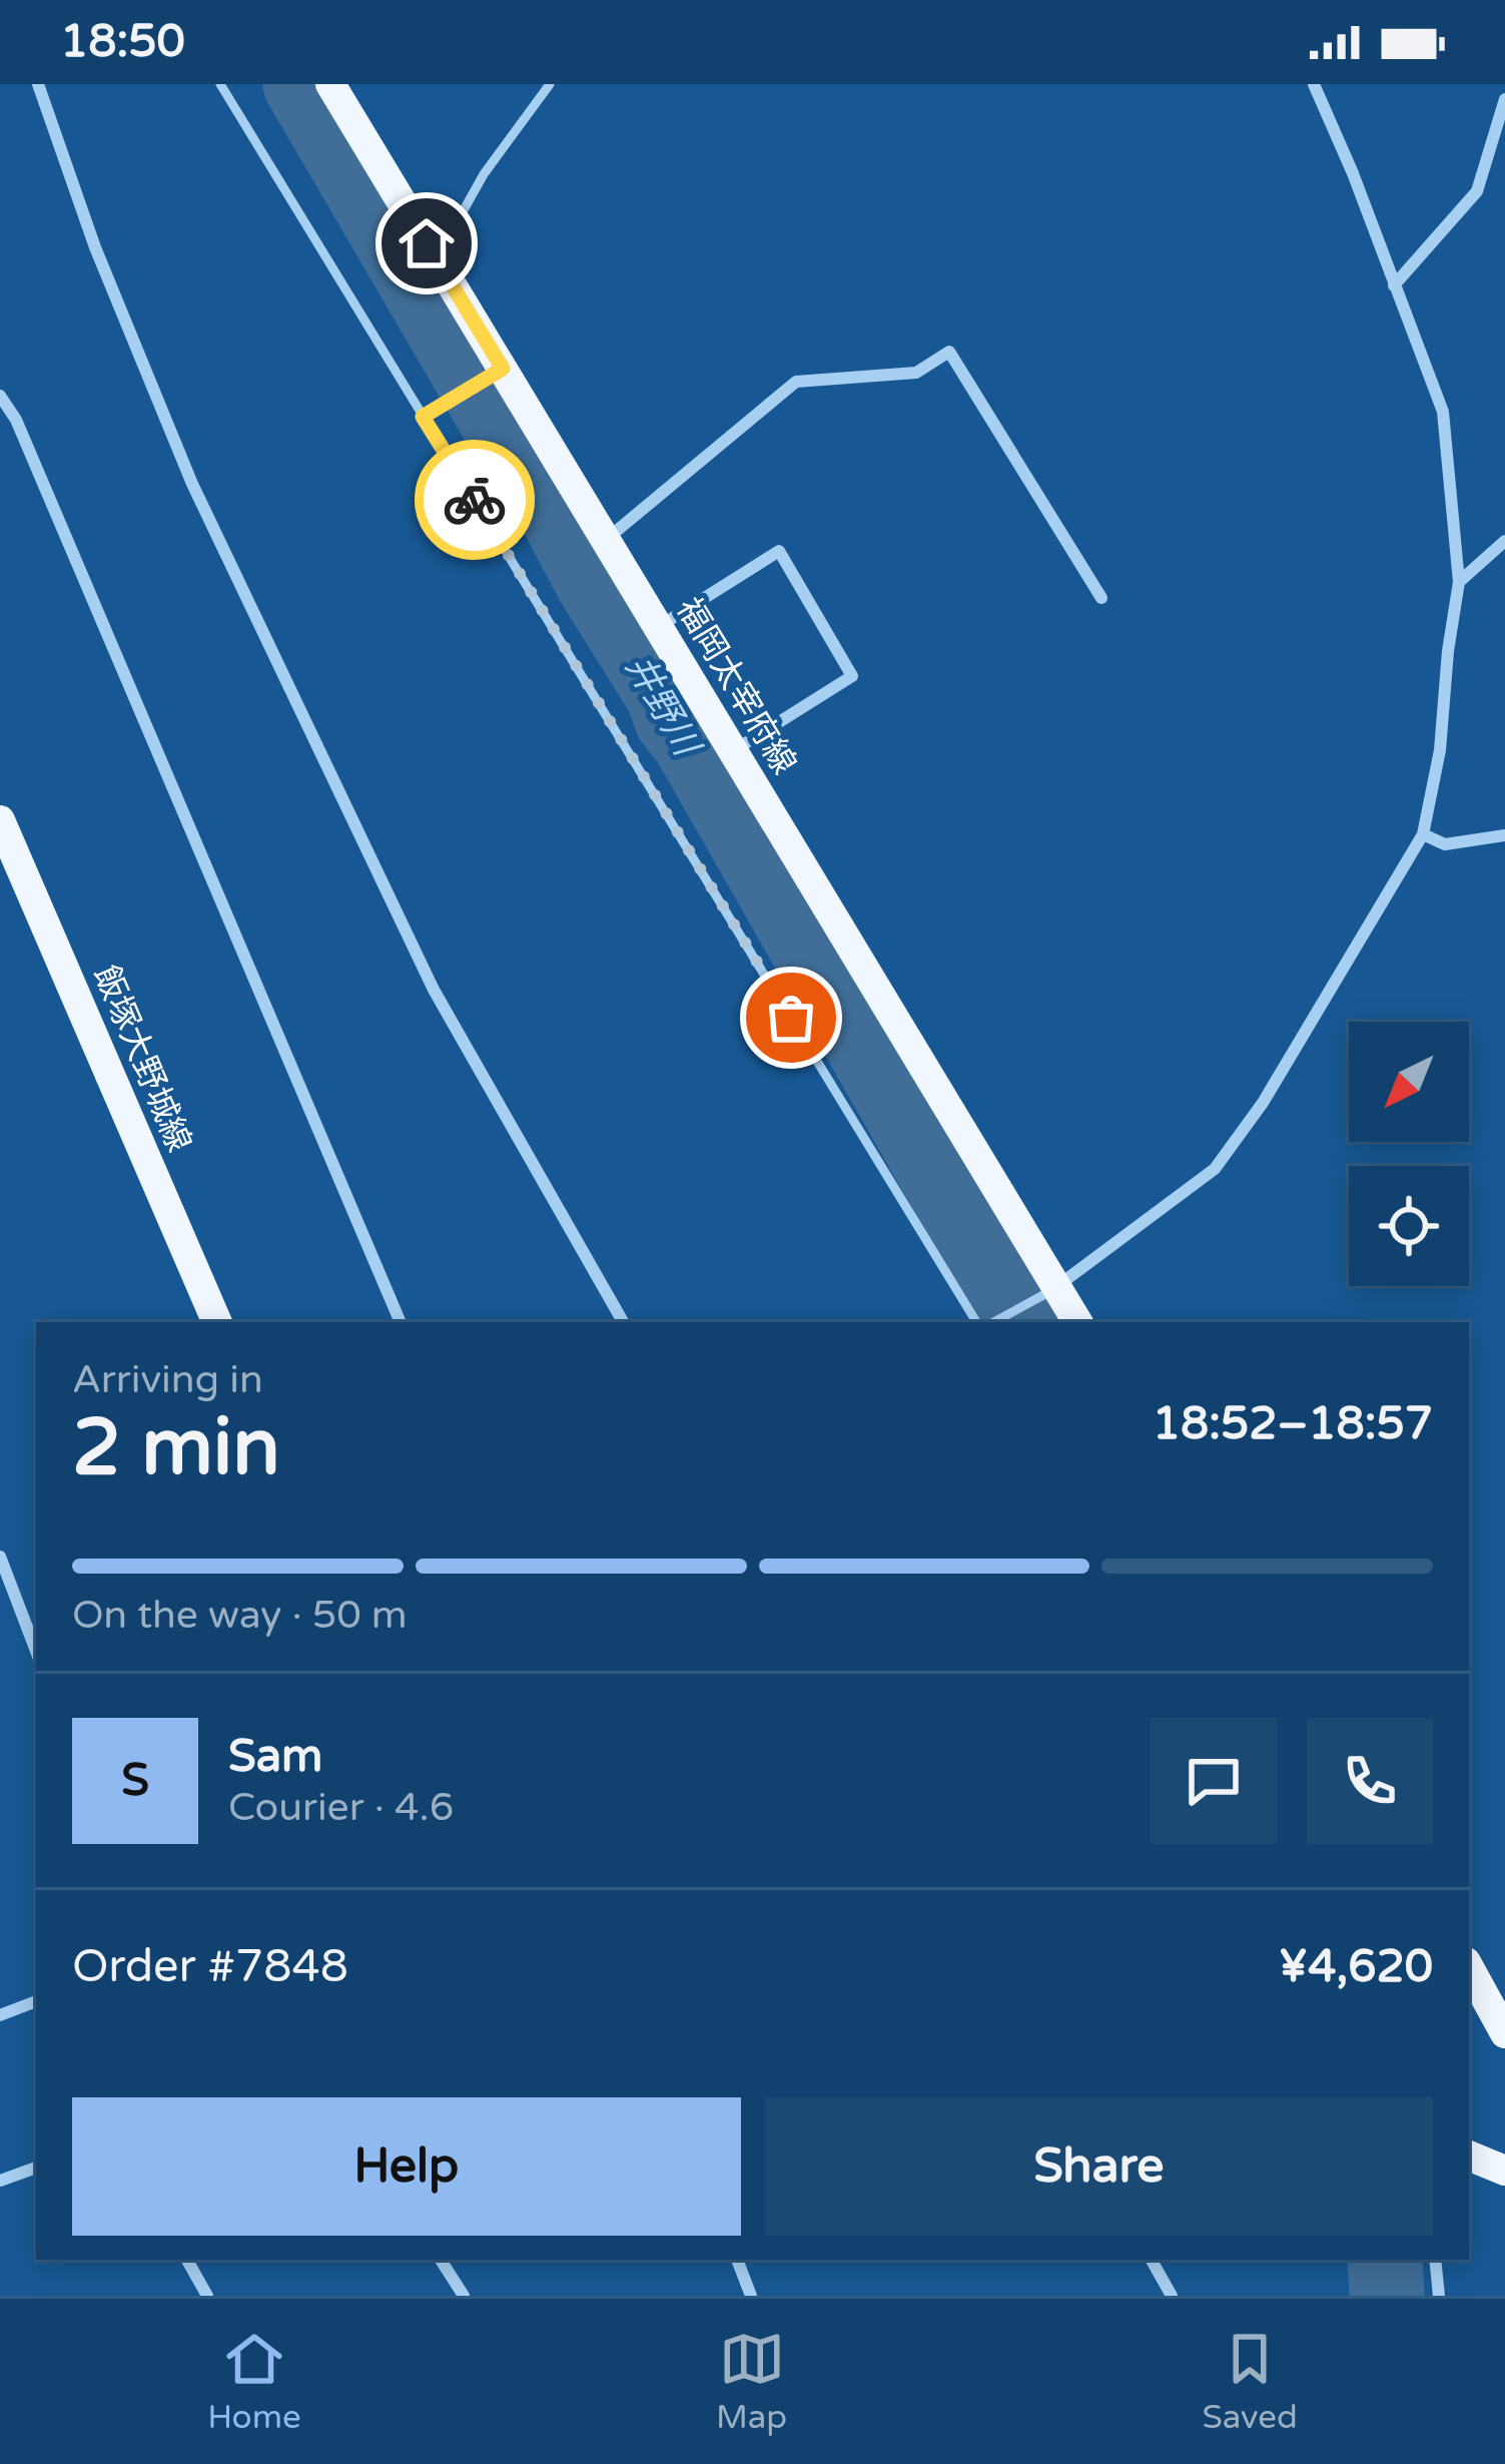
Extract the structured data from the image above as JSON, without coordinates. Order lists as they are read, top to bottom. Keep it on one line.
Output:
{"streets":{"main road":["福岡太宰府線","飯塚大野城線"]},"water":["井野川"],"north":"bottom left","page":{"status":"18:50","heading":["2 min","Arriving in","18:52–18:57"],"panel":["Sam","Courier · 4.6","Order #7848","¥4,620"],"bar":"On the way · 50 m","round":"S","buttons":["Help","Share"],"tabs":["Home","Map","Saved"]}}
